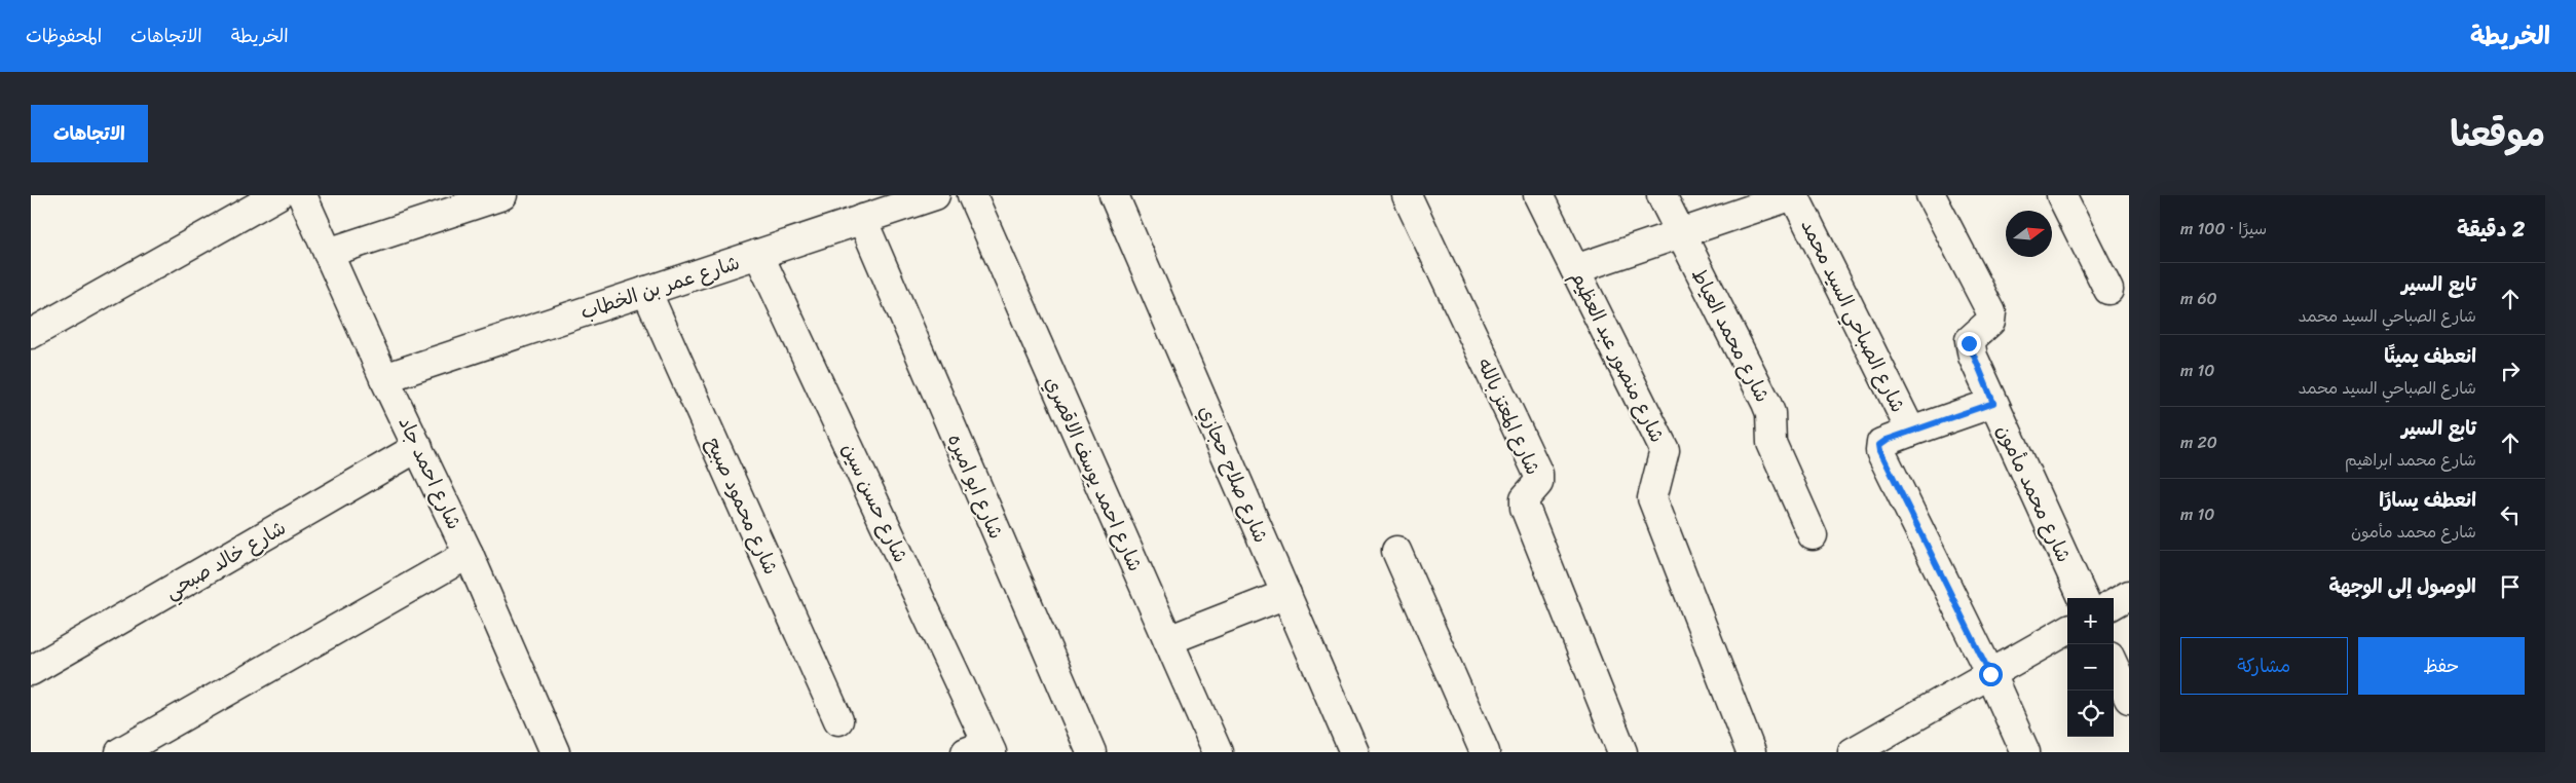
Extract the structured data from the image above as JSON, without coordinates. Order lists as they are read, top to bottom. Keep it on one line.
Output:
{"streets":{"street":["شارع عمر بن الخطاب","شارع الصباحي السيد محمد","شارع محمد العياط","شارع منصور عبد العظيم","شارع المعتز بالله","شارع احمد جاد","شارع احمد يوسف الاقصري","شارع صلاح حجازي","شارع ابو اميره","شارع محمد مأمون","شارع حسن سين","شارع محمود صبيح","شارع خالد صبحي"]},"crossings":[["شارع عمر بن الخطاب","شارع احمد جاد"],["شارع عمر بن الخطاب","شارع ابو اميره"],["شارع عمر بن الخطاب","شارع حسن سين"],["شارع عمر بن الخطاب","شارع محمود صبيح"],["شارع احمد جاد","شارع خالد صبحي"]],"north":"right","page":{"header":"الخريطة","nav":["الخريطة","الاتجاهات","المحفوظات"],"title":"موقعنا","buttons":["الاتجاهات",["حفظ","مشاركة"]],"heading":["2 دقيقة","سيرًا · 100 m"],"list":[["تابع السير","شارع الصباحي السيد محمد","60 m"],["انعطف يمينًا","شارع الصباحي السيد محمد","10 m"],["تابع السير","شارع محمد ابراهيم","20 m"],["انعطف يسارًا","شارع محمد مأمون","10 m"],"الوصول إلى الوجهة"],"map_buttons":["+","−"]}}
